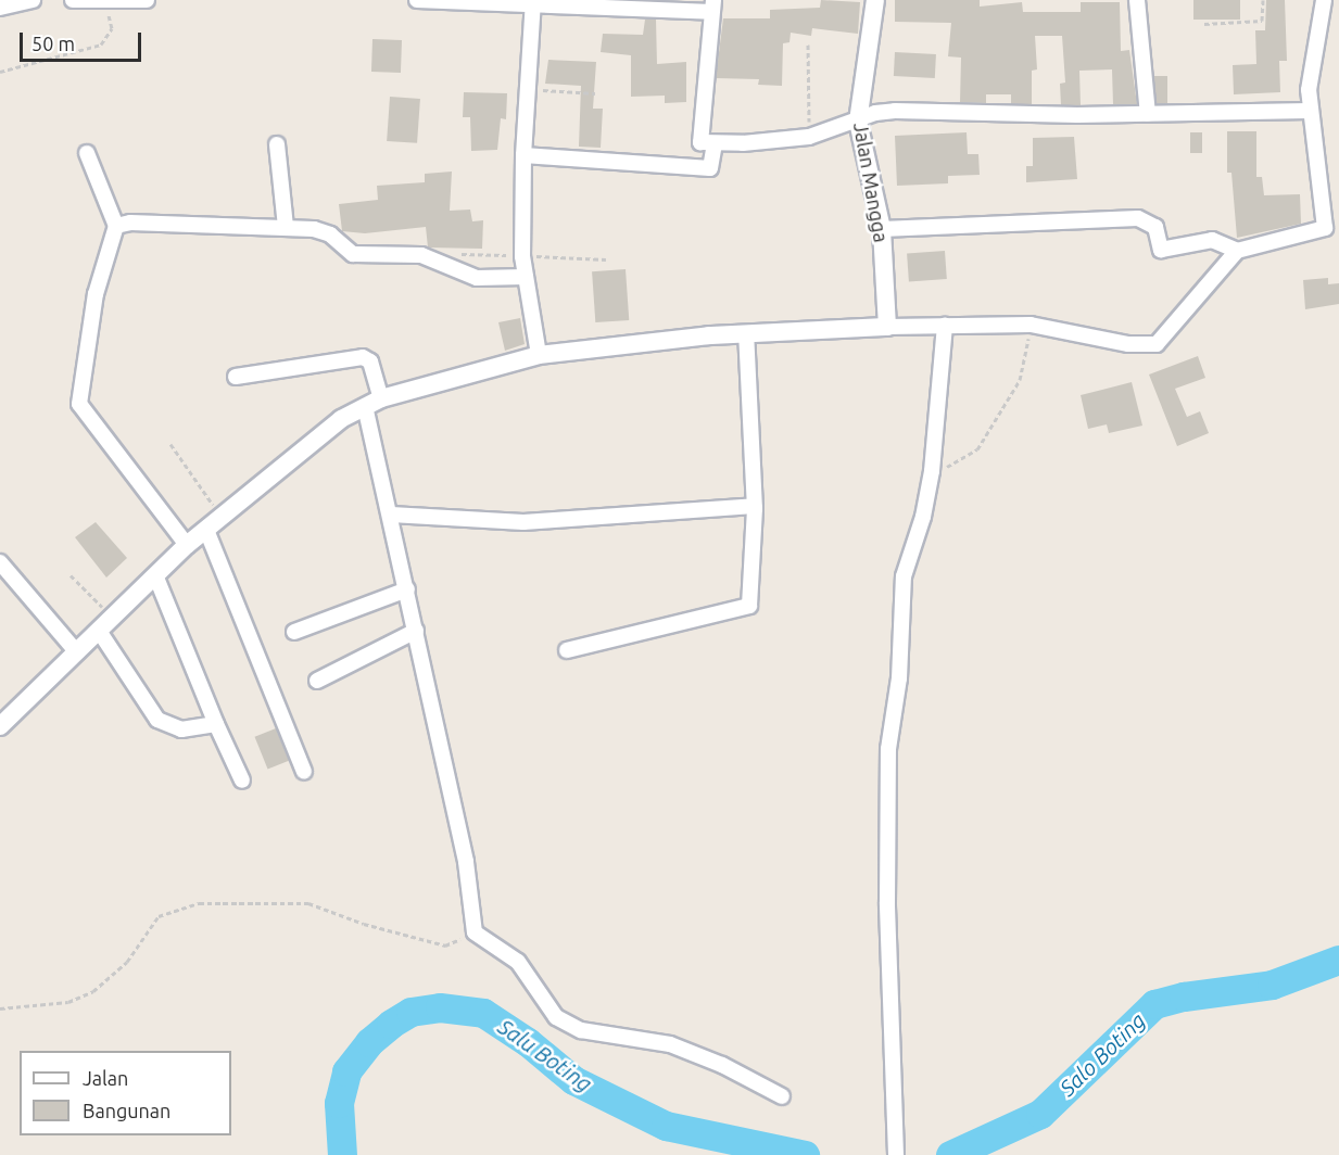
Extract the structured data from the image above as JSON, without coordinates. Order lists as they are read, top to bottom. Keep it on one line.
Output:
{"streets":{"street":["Jalan Mangga"]},"water":["Salo Boting","Salu Boting"],"legend":["Jalan","Bangunan"],"scale_bar":"50 m"}
